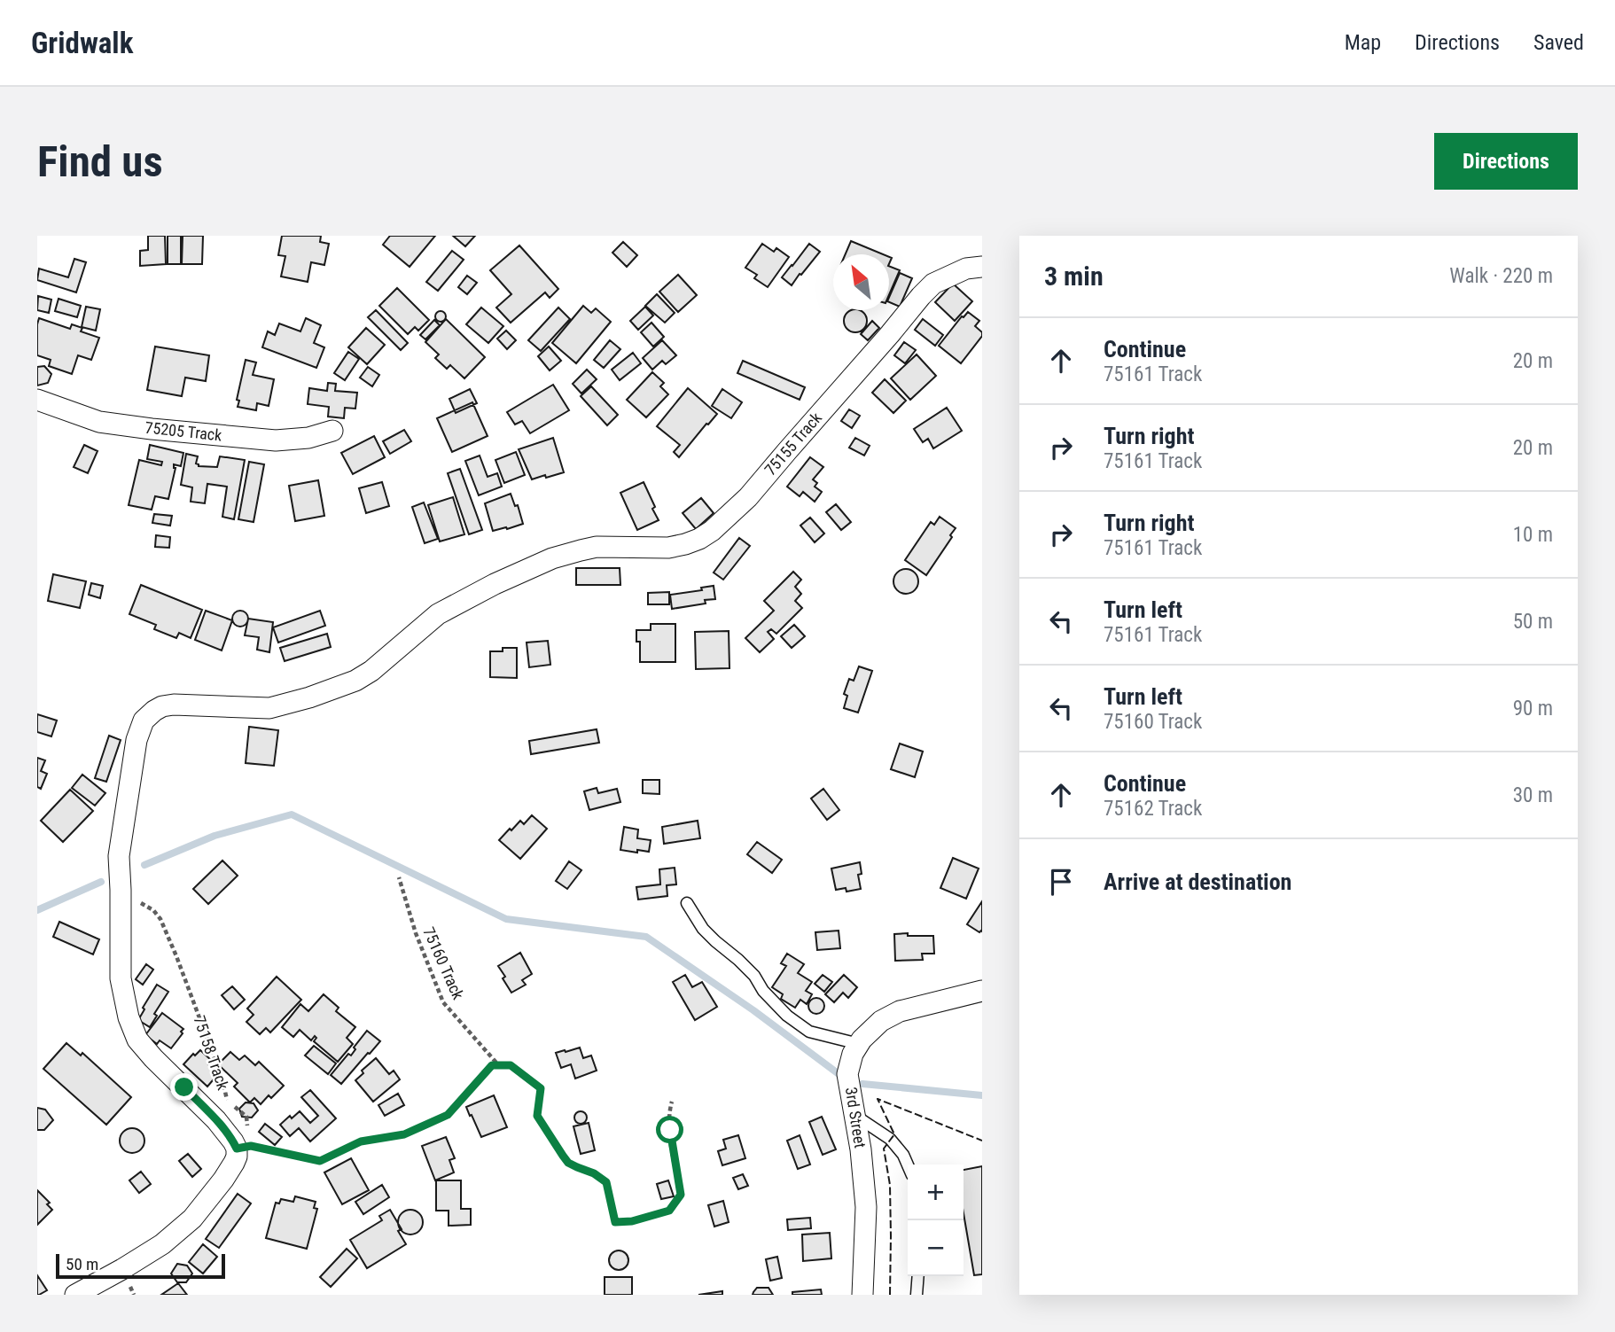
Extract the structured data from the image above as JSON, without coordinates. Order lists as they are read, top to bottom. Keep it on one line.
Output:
{"streets":{"street":["75205 Track","75155 Track","3rd Street"],"path":["75160 Track","75158 Track"]},"crossings":[["75155 Track","75158 Track"]],"scale_bar":"50 m","north":"top left","page":{"header":"Gridwalk","nav":["Map","Directions","Saved"],"buttons":"Directions","title":"Find us","heading":["3 min","Walk · 220 m"],"list":[["Continue","75161 Track","20 m"],["Turn right","75161 Track","20 m"],["Turn right","75161 Track","10 m"],["Turn left","75161 Track","50 m"],["Turn left","75160 Track","90 m"],["Continue","75162 Track","30 m"],"Arrive at destination"],"map_buttons":["+","−"],"scale":"50 m"}}
